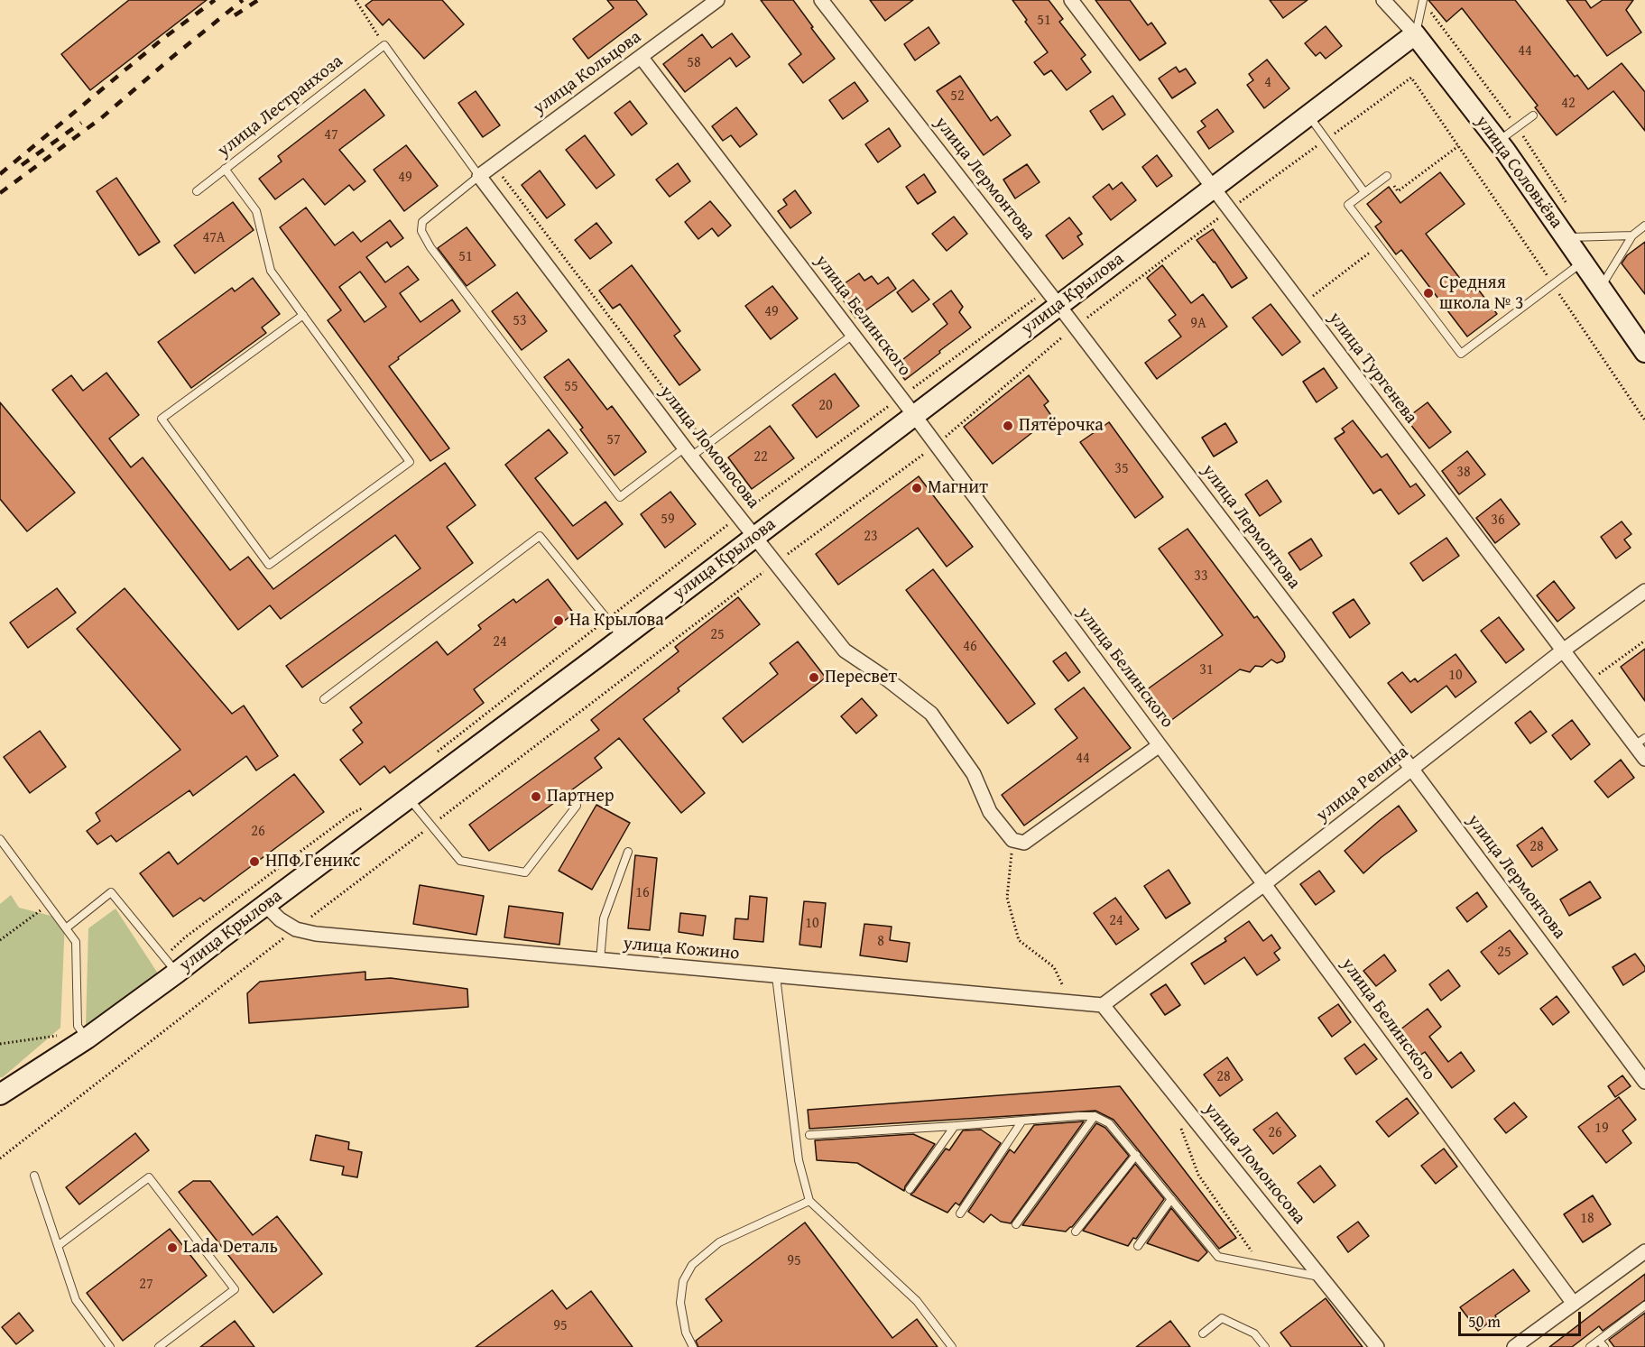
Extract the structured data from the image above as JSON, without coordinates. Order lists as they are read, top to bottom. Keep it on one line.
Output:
{"streets":{"main road":["улица Соловьёва","улица Крылова"],"street":["улица Кольцова","улица Лермонтова","улица Белинского","улица Тургенева","улица Ломоносова","улица Репина","улица Кожино"],"lane":["улица Лестранхоза"]},"crossings":[["улица Кольцова","улица Белинского"],["улица Кольцова","улица Ломоносова"],["улица Лестранхоза","улица Ломоносова"],["улица Соловьёва","улица Крылова"],["улица Лермонтова","улица Крылова"],["улица Лермонтова","улица Репина"],["улица Крылова","улица Белинского"],["улица Крылова","улица Тургенева"],["улица Крылова","улица Ломоносова"],["улица Крылова","улица Кожино"],["улица Белинского","улица Репина"],["улица Тургенева","улица Репина"],["улица Ломоносова","улица Репина"],["улица Ломоносова","улица Кожино"],["улица Репина","улица Кожино"]],"places":["Средняя школа № 3","Пятёрочка","Магнит","На Крылова","Пересвет","Партнер","НПФ Геникс","Lada Dеталь"],"house_numbers":["51","44","58","4","52","42","47","49","47А","51","49","53","9А","55","20","57","22","35","38","59","36","23","33","25","24","46","31","10","44","26","28","16","24","10","8","25","28","19","26","18","95","27","95"],"scale_bar":"50 m"}
